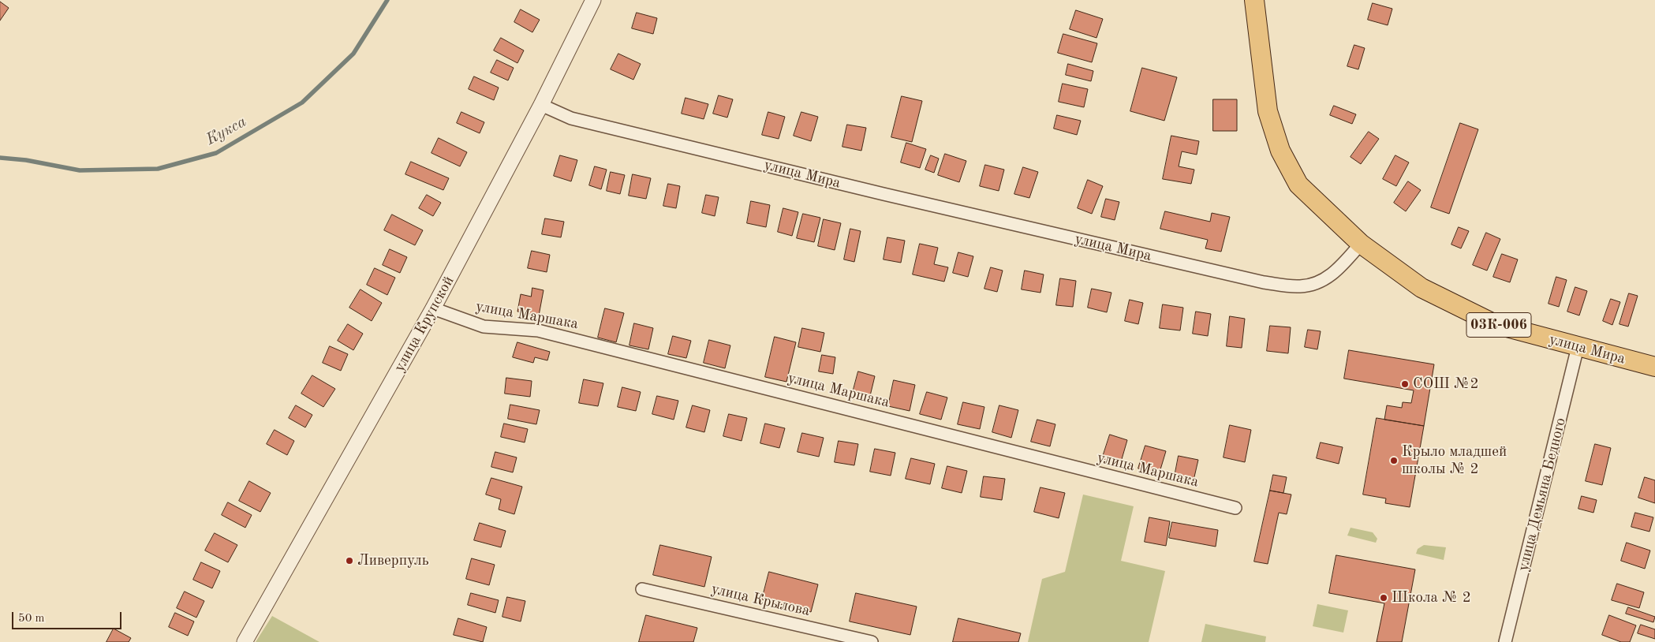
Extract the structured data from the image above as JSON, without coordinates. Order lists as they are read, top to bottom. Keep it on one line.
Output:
{"streets":{"main road":["улица Мира","03К-006"],"street":["улица Маршака","улица Крупской","улица Демьяна Бедного","улица Крылова"]},"crossings":[["улица Мира","улица Крупской"],["улица Мира","03К-006"],["улица Мира","улица Демьяна Бедного"],["улица Маршака","улица Крупской"]],"water":["Кукса"],"places":["СОШ №2","Крыло младшей школы № 2","Ливерпуль","Школа № 2"],"scale_bar":"50 m"}
